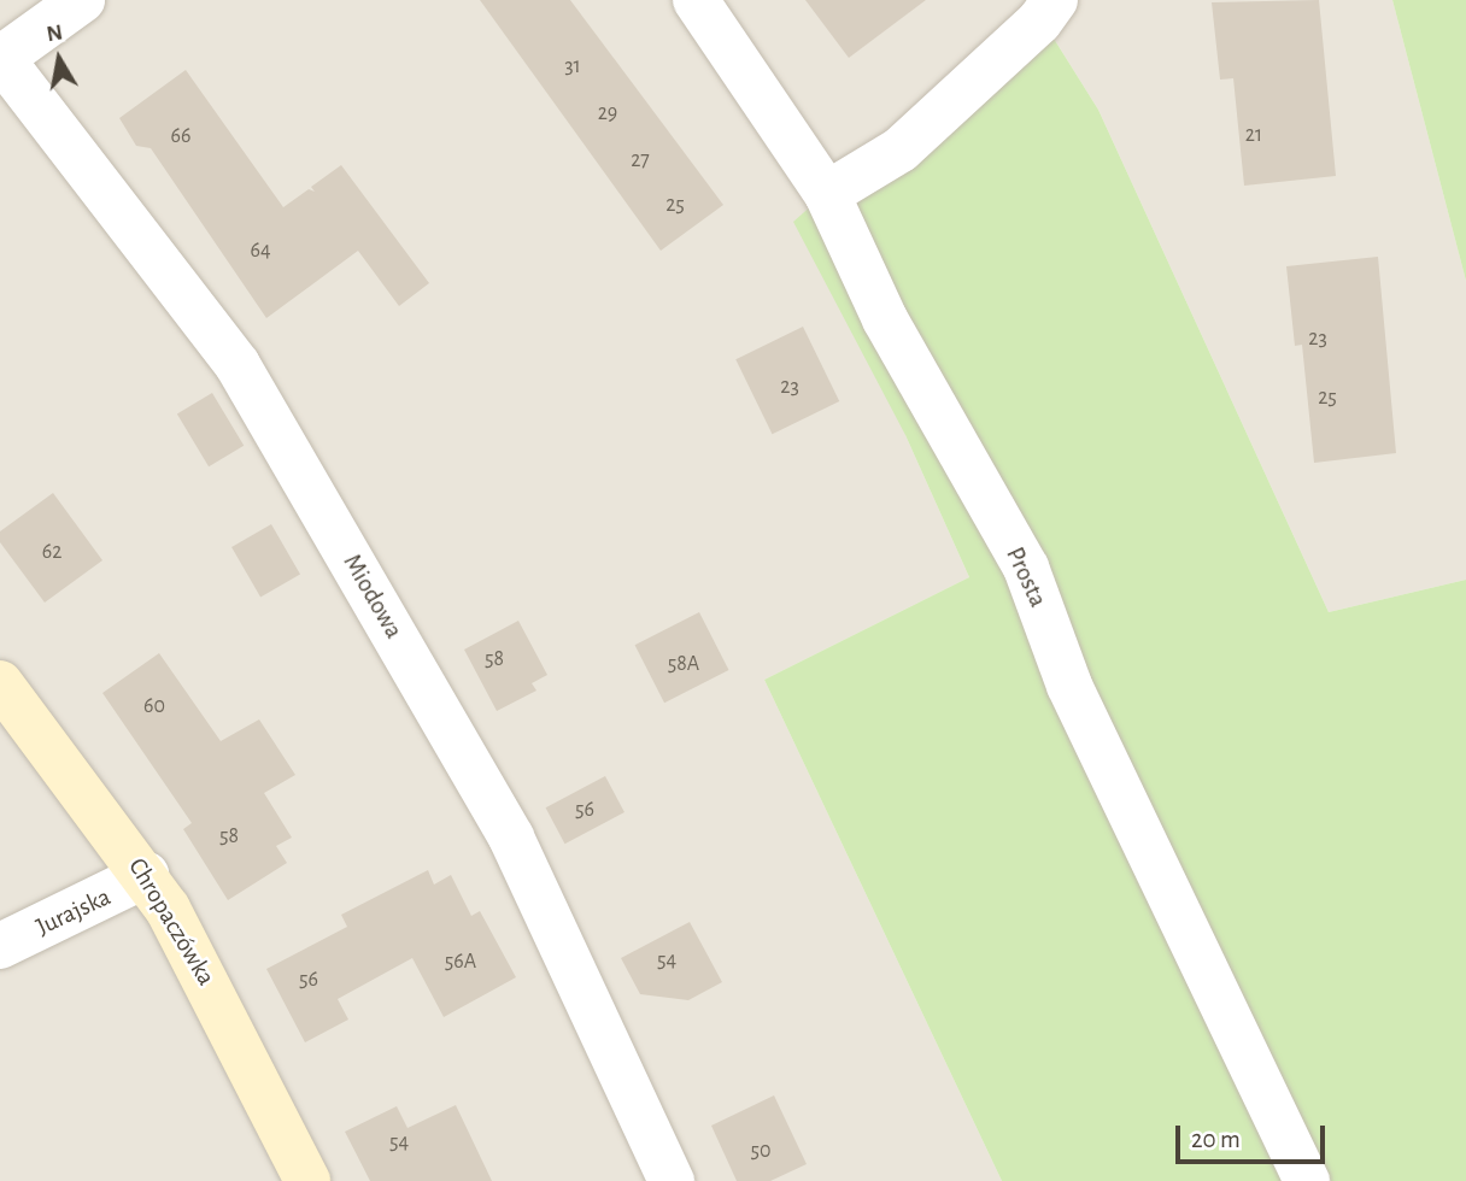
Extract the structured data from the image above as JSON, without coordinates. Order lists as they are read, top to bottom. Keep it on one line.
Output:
{"streets":{"street":["Prosta","Miodowa","Jurajska","Chropaczówka"]},"crossings":[["Jurajska","Chropaczówka"]],"house_numbers":["31","29","21","66","27","25","64","23","23","25","62","58","58A","60","56","58","54","56A","56","54","50"],"scale_bar":"20 m","north":"top"}
